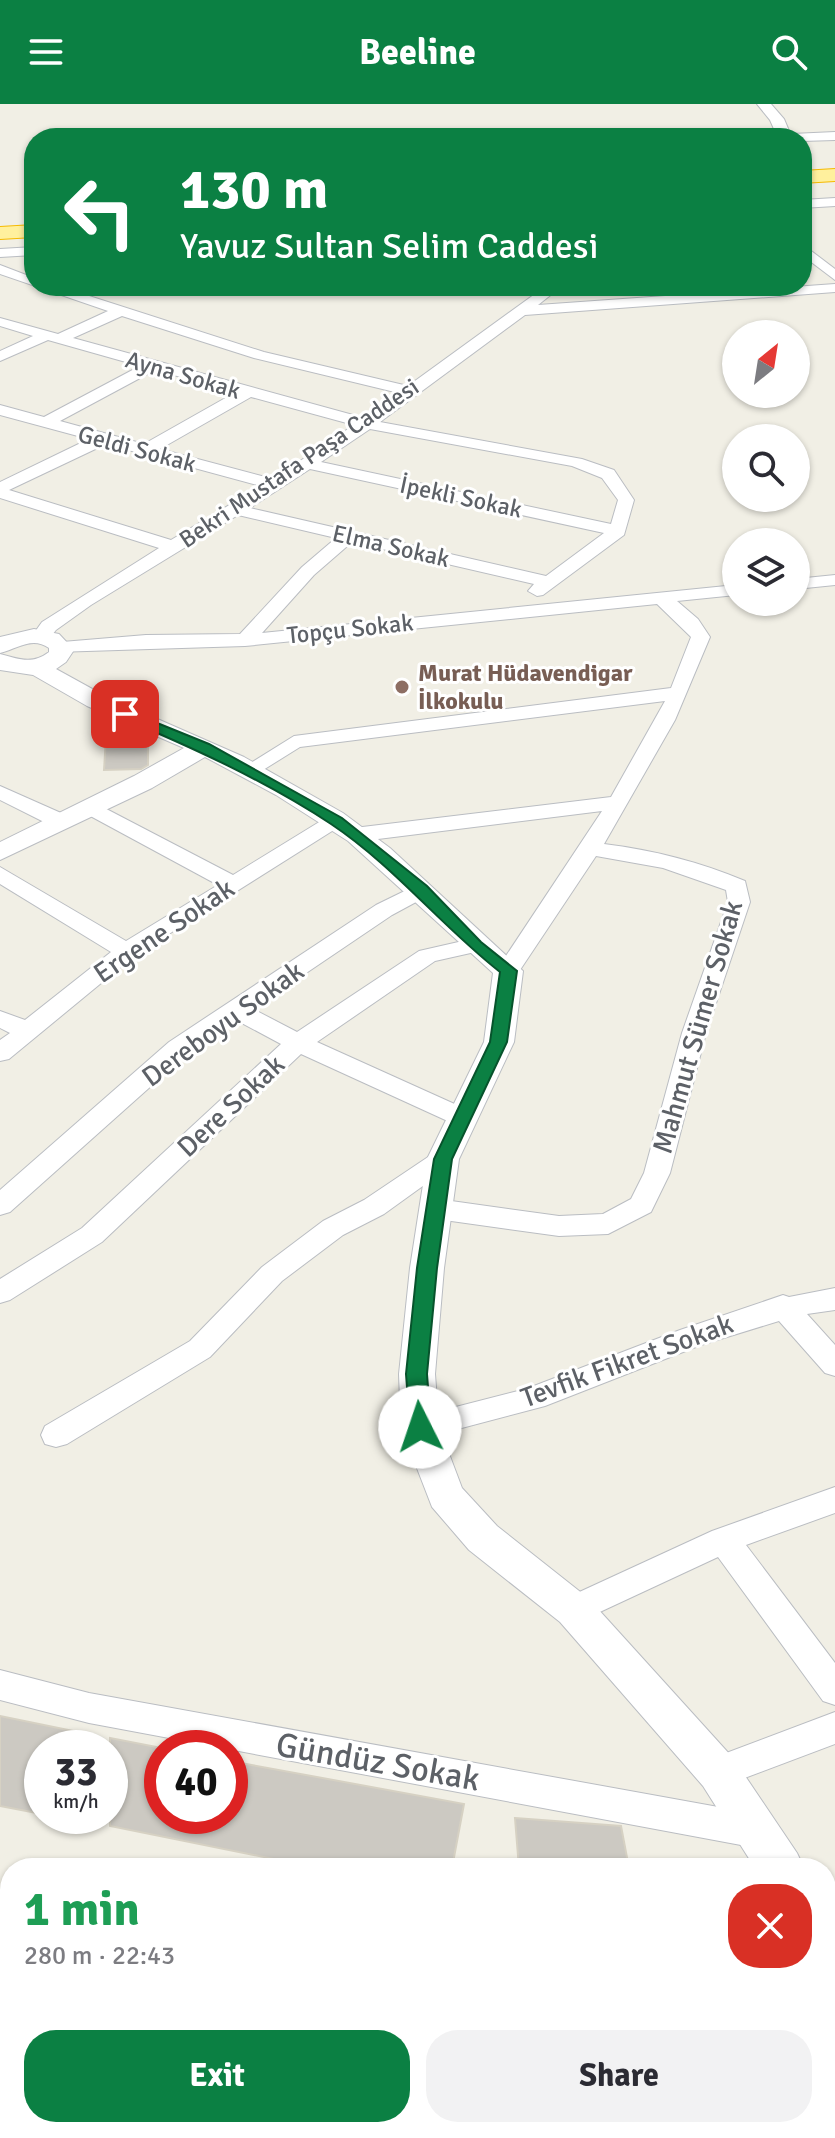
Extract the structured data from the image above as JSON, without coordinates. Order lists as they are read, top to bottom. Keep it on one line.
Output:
{"streets":{"street":["Ayna Sokak","Geldi Sokak","Bekri Mustafa Paşa Caddesi","İpekli Sokak","Elma Sokak","Topçu Sokak","Ergene Sokak","Dereboyu Sokak","Mahmut Sümer Sokak","Dere Sokak","Tevfik Fikret Sokak","Gündüz Sokak"]},"crossings":[["Ayna Sokak","Bekri Mustafa Paşa Caddesi"],["Ayna Sokak","İpekli Sokak"],["Geldi Sokak","Bekri Mustafa Paşa Caddesi"],["Bekri Mustafa Paşa Caddesi","İpekli Sokak"],["Bekri Mustafa Paşa Caddesi","Elma Sokak"],["Bekri Mustafa Paşa Caddesi","Topçu Sokak"]],"places":["Murat Hüdavendigar İlkokulu"],"north":"top right","page":{"header":"Beeline","turn":["130 m","Yavuz Sultan Selim Caddesi"],"speed":"33 km/h","limit":"40","heading":["1 min","280 m · 22:43"],"buttons":["Exit","Share"]}}
